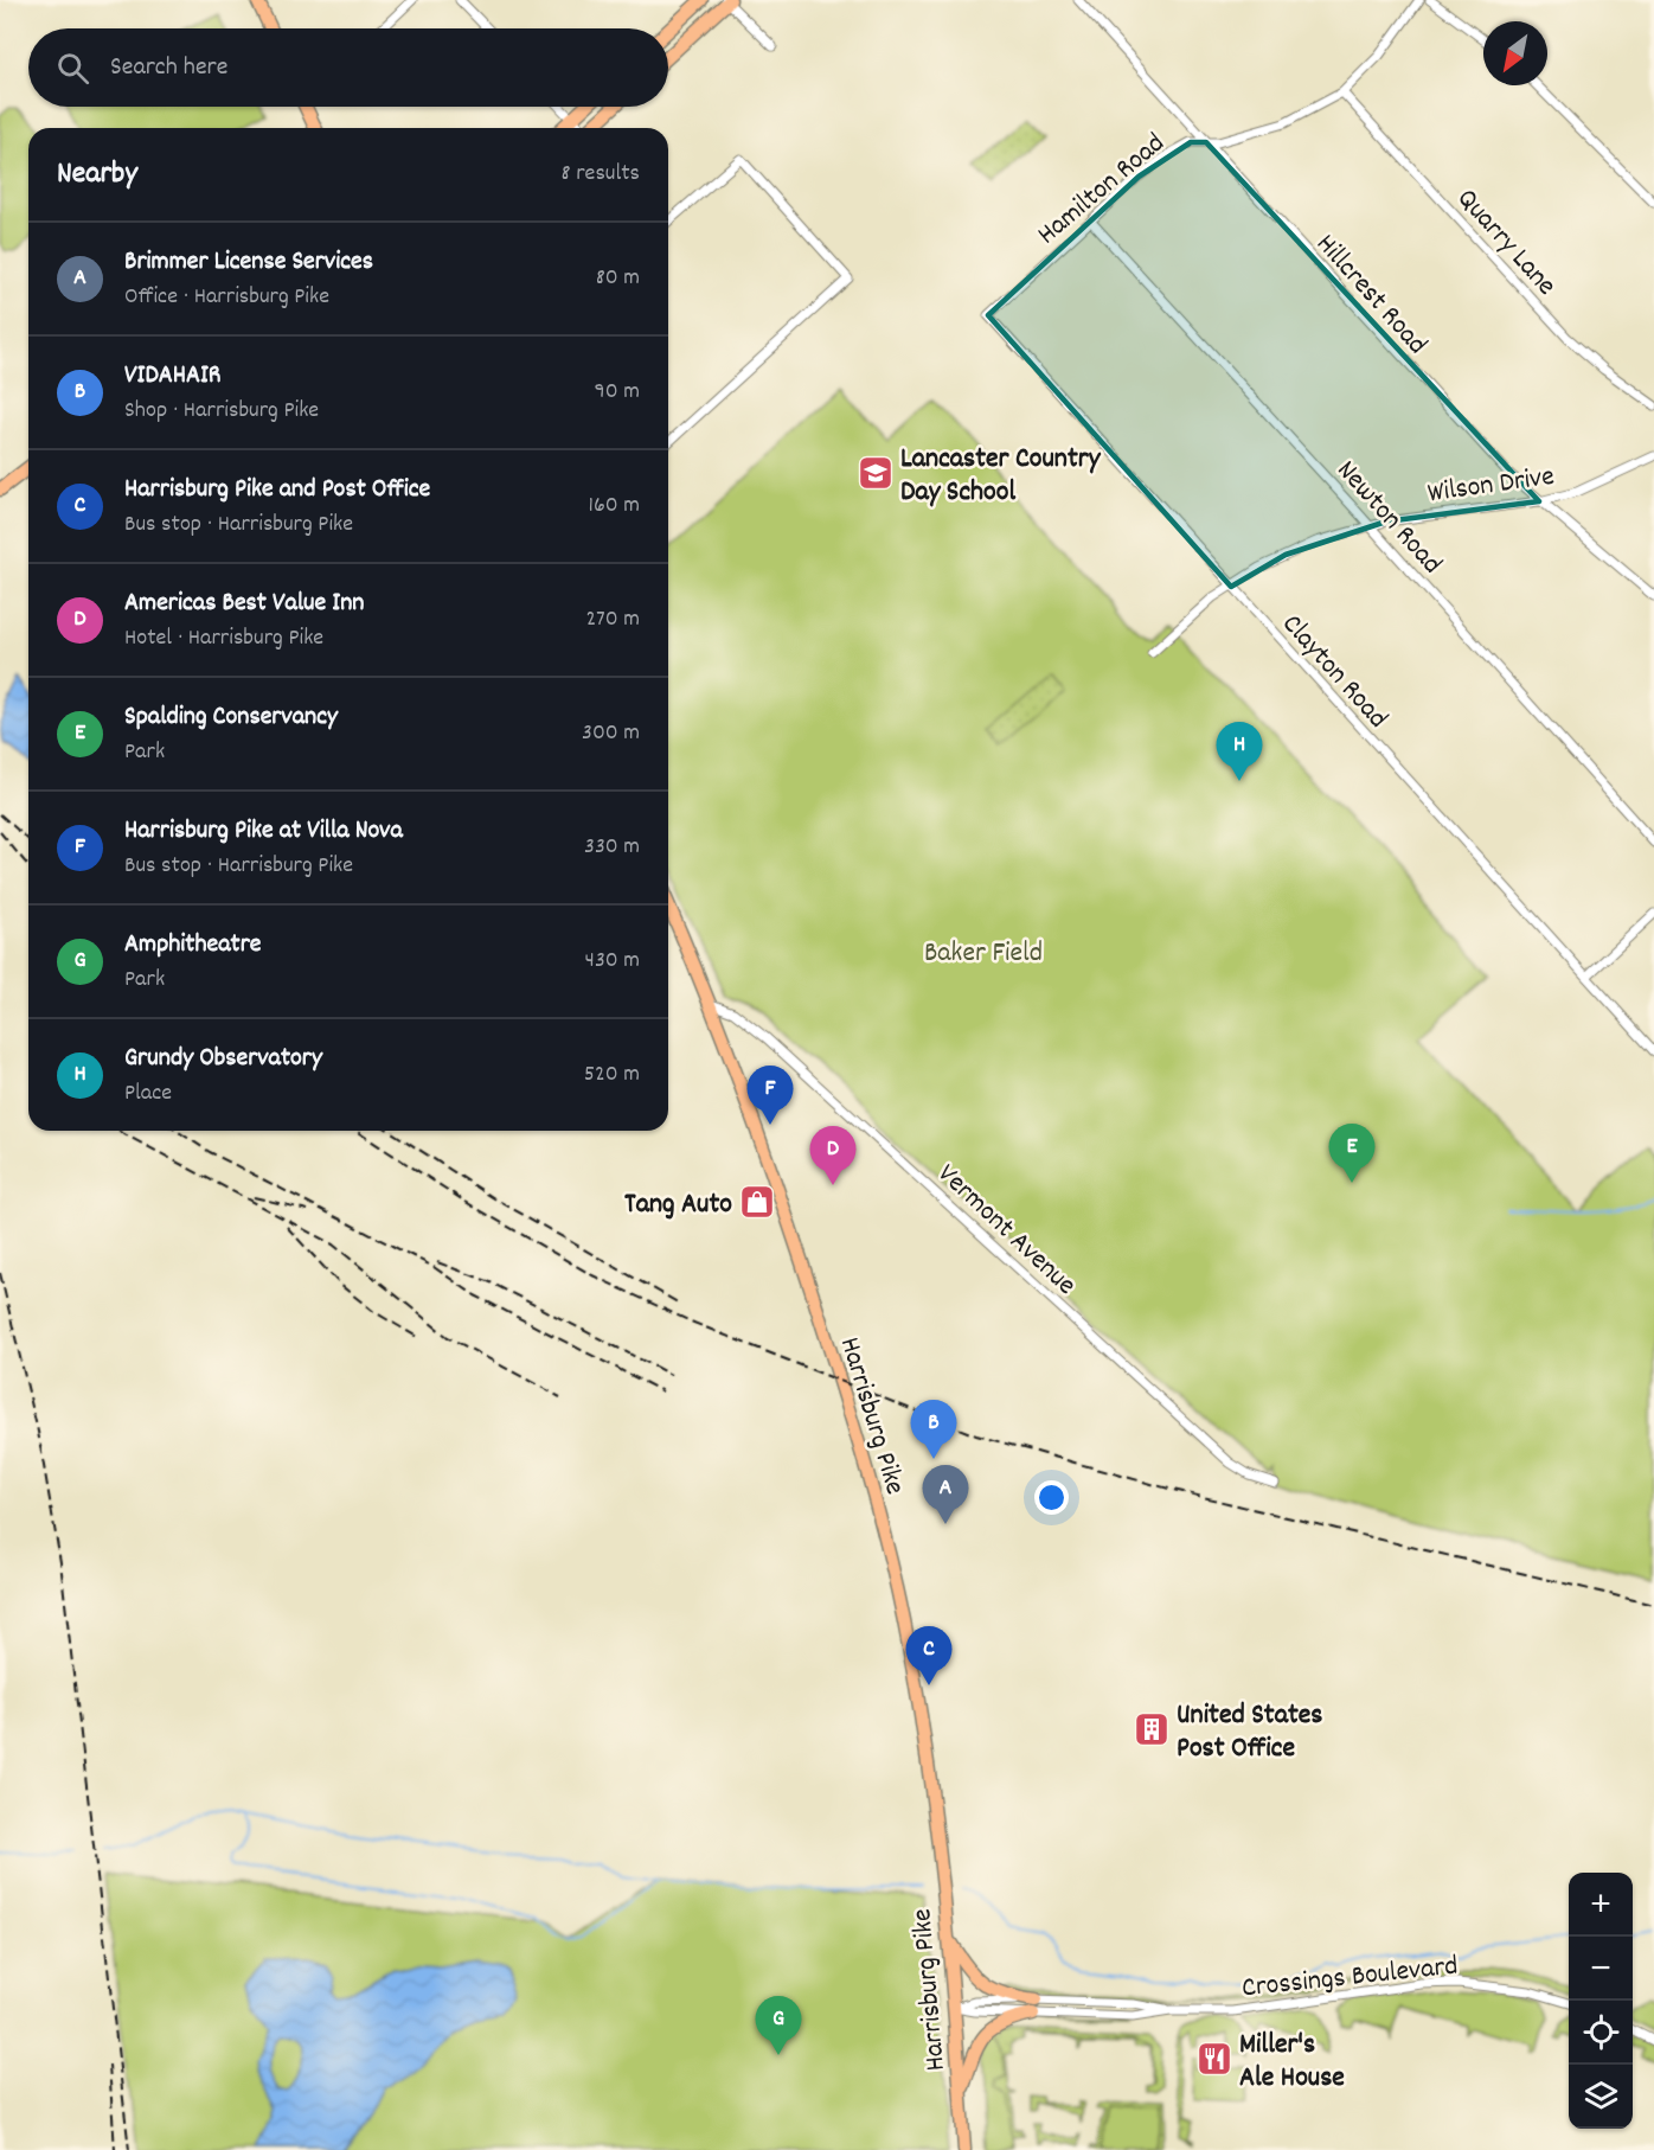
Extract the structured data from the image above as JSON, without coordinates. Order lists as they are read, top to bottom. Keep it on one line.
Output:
{"streets":{"main road":["Harrisburg Pike"],"street":["Hamilton Road","Quarry Lane","Hillcrest Road","Wilson Drive","Newton Road","Clayton Road","Vermont Avenue","Crossings Boulevard"]},"crossings":[["Hamilton Road","Quarry Lane"],["Hamilton Road","Hillcrest Road"],["Hamilton Road","Newton Road"],["Hamilton Road","Clayton Road"],["Hillcrest Road","Wilson Drive"],["Wilson Drive","Newton Road"],["Wilson Drive","Clayton Road"],["Vermont Avenue","Harrisburg Pike"],["Harrisburg Pike","Crossings Boulevard"]],"parks":["Baker Field"],"places":{"school or university":["Lancaster Country Day School"],"shop":["Tang Auto"],"building":["United States Post Office"],"restaurant":["Miller's Ale House"]},"north":"bottom left","page":{"search":"Search here","heading":["Nearby","8 results"],"list":[{"mark":"A","name":"Brimmer License Services","note":"Office · Harrisburg Pike","value":"80 m"},{"mark":"B","name":"VIDAHAIR","note":"Shop · Harrisburg Pike","value":"90 m"},{"mark":"C","name":"Harrisburg Pike and Post Office","note":"Bus stop · Harrisburg Pike","value":"160 m"},{"mark":"D","name":"Americas Best Value Inn","note":"Hotel · Harrisburg Pike","value":"270 m"},{"mark":"E","name":"Spalding Conservancy","note":"Park","value":"300 m"},{"mark":"F","name":"Harrisburg Pike at Villa Nova","note":"Bus stop · Harrisburg Pike","value":"330 m"},{"mark":"G","name":"Amphitheatre","note":"Park","value":"430 m"},{"mark":"H","name":"Grundy Observatory","note":"Place","value":"520 m"}],"pins":["H","F","E","D","B","A","C","G"],"map_buttons":["+","−"]}}
